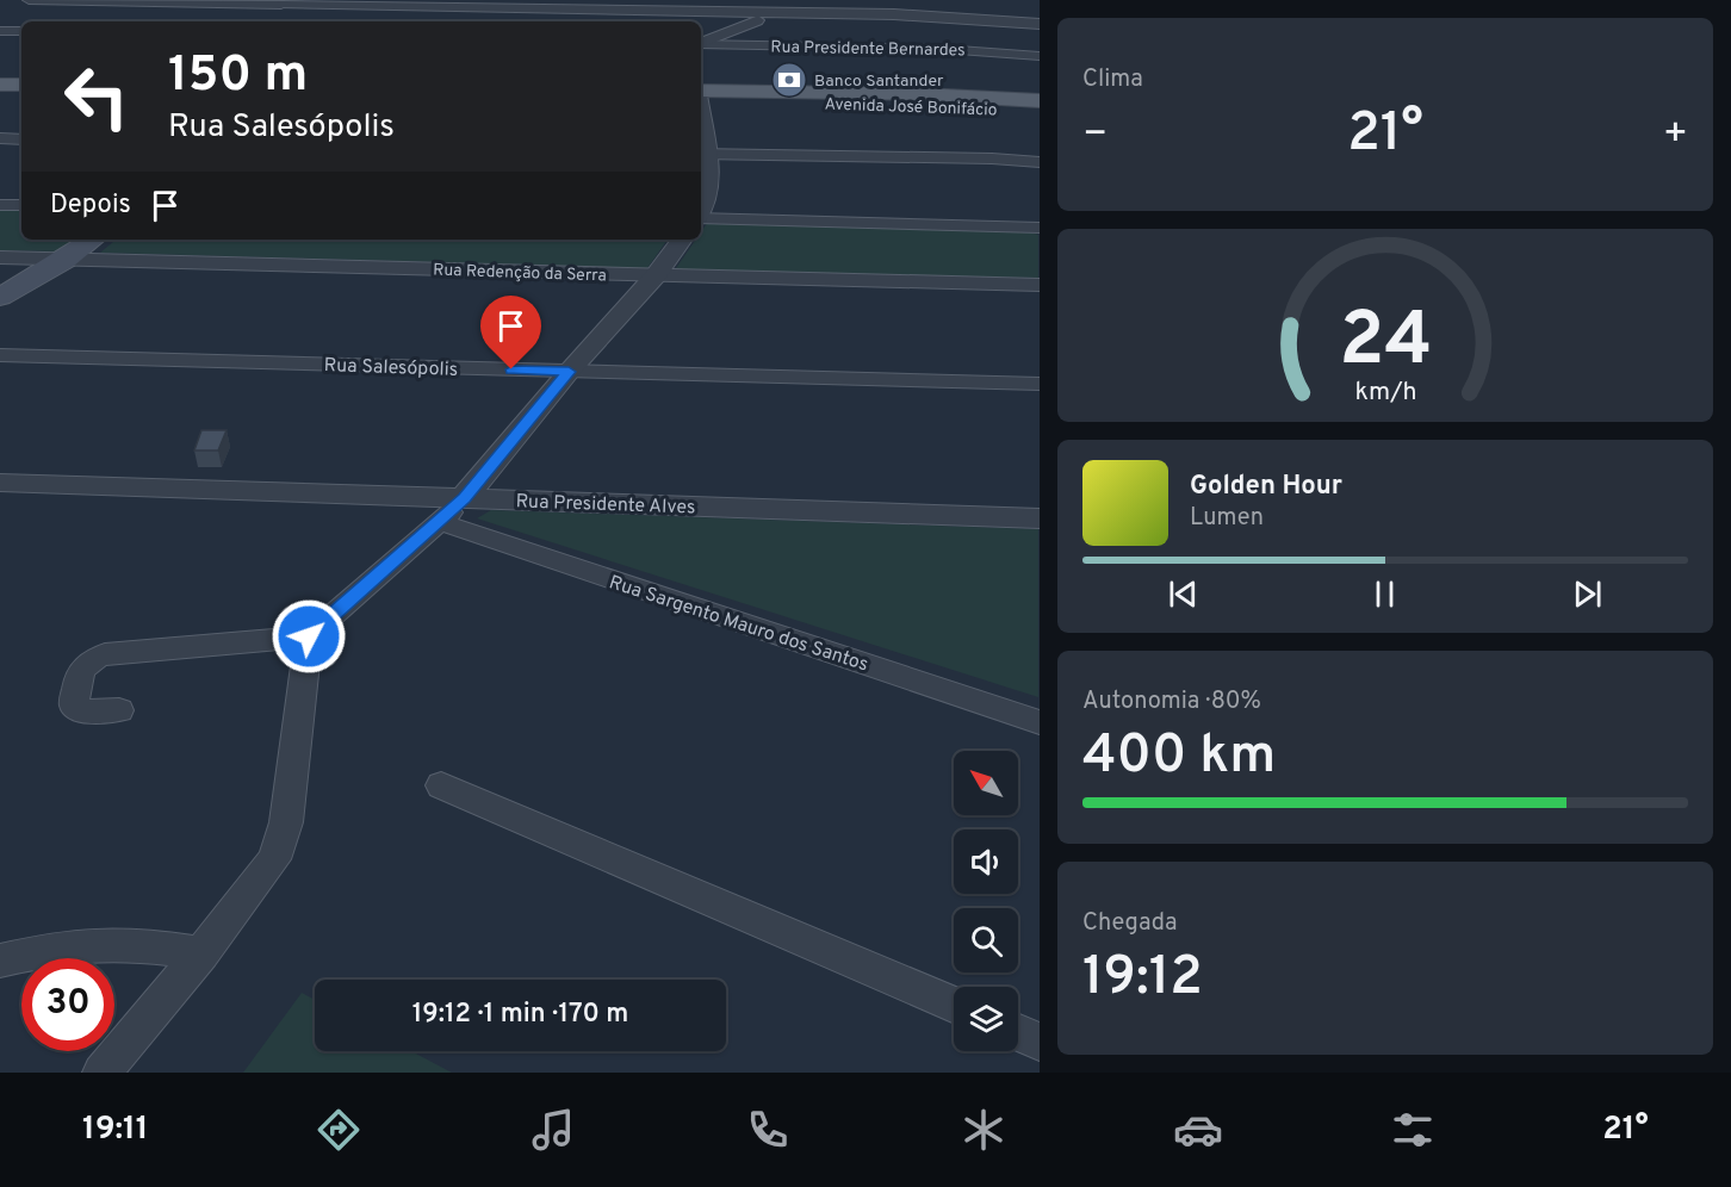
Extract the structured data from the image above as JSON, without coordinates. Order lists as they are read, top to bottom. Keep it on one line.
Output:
{"streets":{"main road":["Avenida José Bonifácio"],"street":["Rua Presidente Bernardes","Rua Redenção da Serra","Rua Salesópolis","Rua Presidente Alves","Rua Sargento Mauro dos Santos"]},"places":{"bank":["Banco Santander"]},"north":"top left","page":{"tile":["Clima",["Autonomia · 80%","400 km"],["Chegada","19:12"]],"turn":["150 m","Rua Salesópolis"],"heat":["−","21°","+"],"then":"Depois","song":["Golden Hour","Lumen"],"limit":"30","trip":"19:12 · 1 min · 170 m","tabs":["19:11","21°"],"gauge":["24","km/h"]}}
